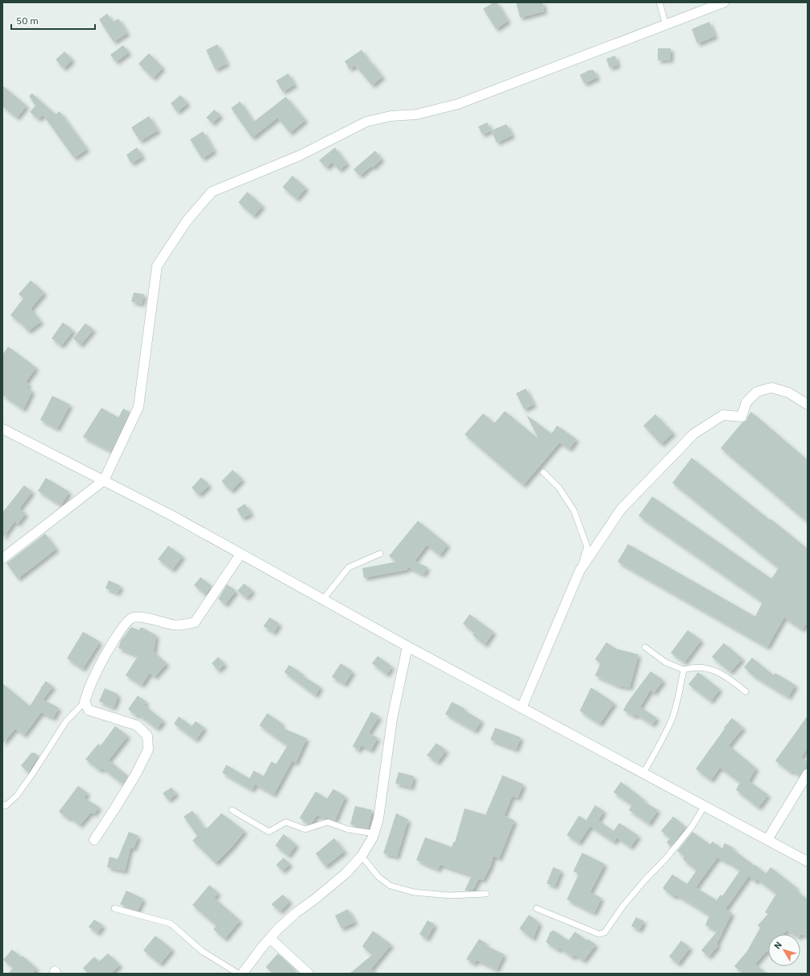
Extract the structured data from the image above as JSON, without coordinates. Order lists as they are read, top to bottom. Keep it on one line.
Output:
{"scale_bar":"50 m","north":"top left"}
